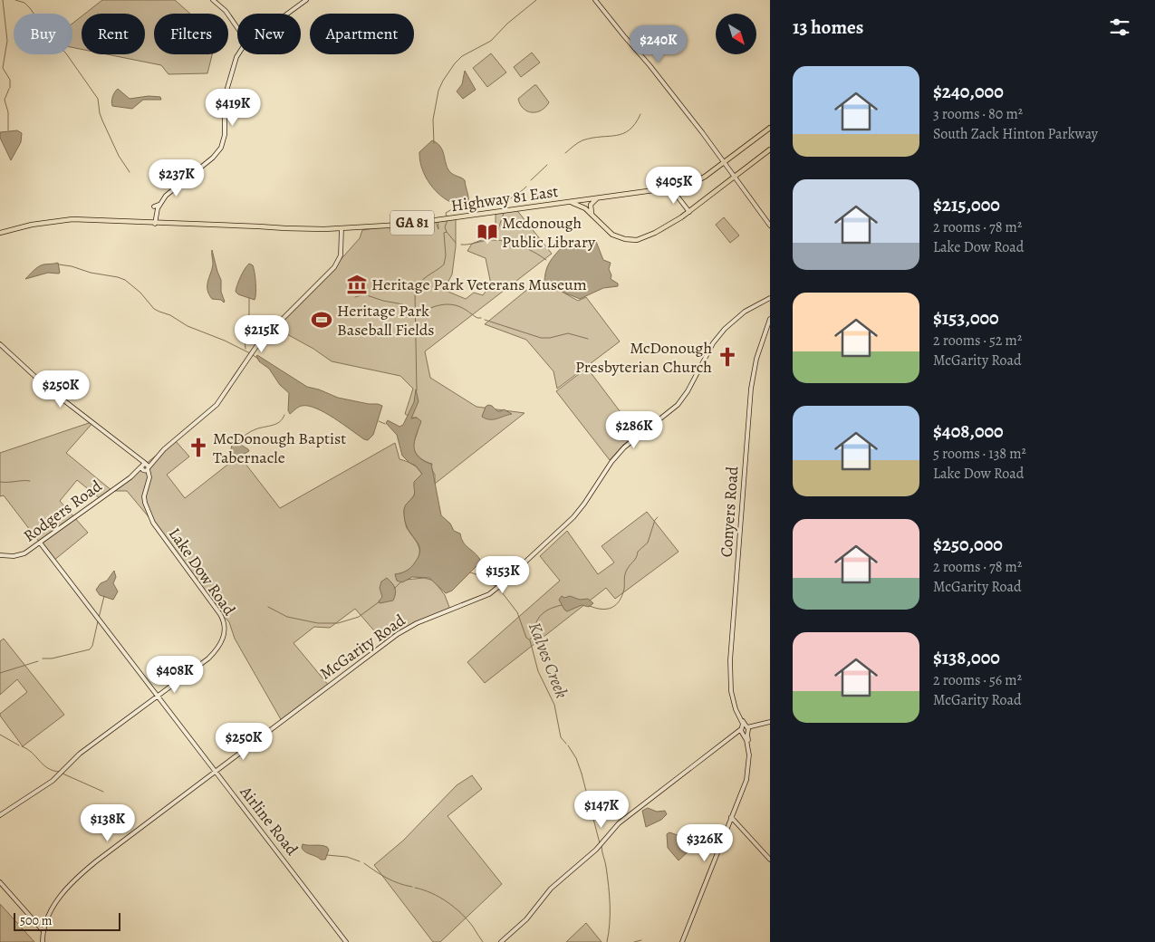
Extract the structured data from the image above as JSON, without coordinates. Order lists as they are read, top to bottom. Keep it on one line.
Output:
{"streets":{"main road":["Highway 81 East","GA 81"],"street":["Rodgers Road","Conyers Road","Lake Dow Road","McGarity Road","Airline Road"]},"crossings":[["Highway 81 East","GA 81"],["Rodgers Road","Lake Dow Road"],["Rodgers Road","Airline Road"],["Lake Dow Road","Airline Road"],["McGarity Road","Airline Road"]],"water":["Kalves Creek"],"places":{"library":["Mcdonough Public Library"],"museum":["Heritage Park Veterans Museum"],"sports":["Heritage Park Baseball Fields"],"church":["McDonough Presbyterian Church","McDonough Baptist Tabernacle"]},"scale_bar":"500 m","north":"bottom right","page":{"heading":"13 homes","chip":["Buy","Rent","Filters","New","Apartment"],"price":["$240K","$419K","$237K","$405K","$215K","$250K","$286K","$153K","$408K","$250K","$147K","$138K","$326K"],"list":[{"name":"$240,000","note":"3 rooms · 80 m² · South Zack Hinton Parkway"},{"name":"$215,000","note":"2 rooms · 78 m² · Lake Dow Road"},{"name":"$153,000","note":"2 rooms · 52 m² · McGarity Road"},{"name":"$408,000","note":"5 rooms · 138 m² · Lake Dow Road"},{"name":"$250,000","note":"2 rooms · 78 m² · McGarity Road"},{"name":"$138,000","note":"2 rooms · 56 m² · McGarity Road"}],"scale":"500 m"}}
